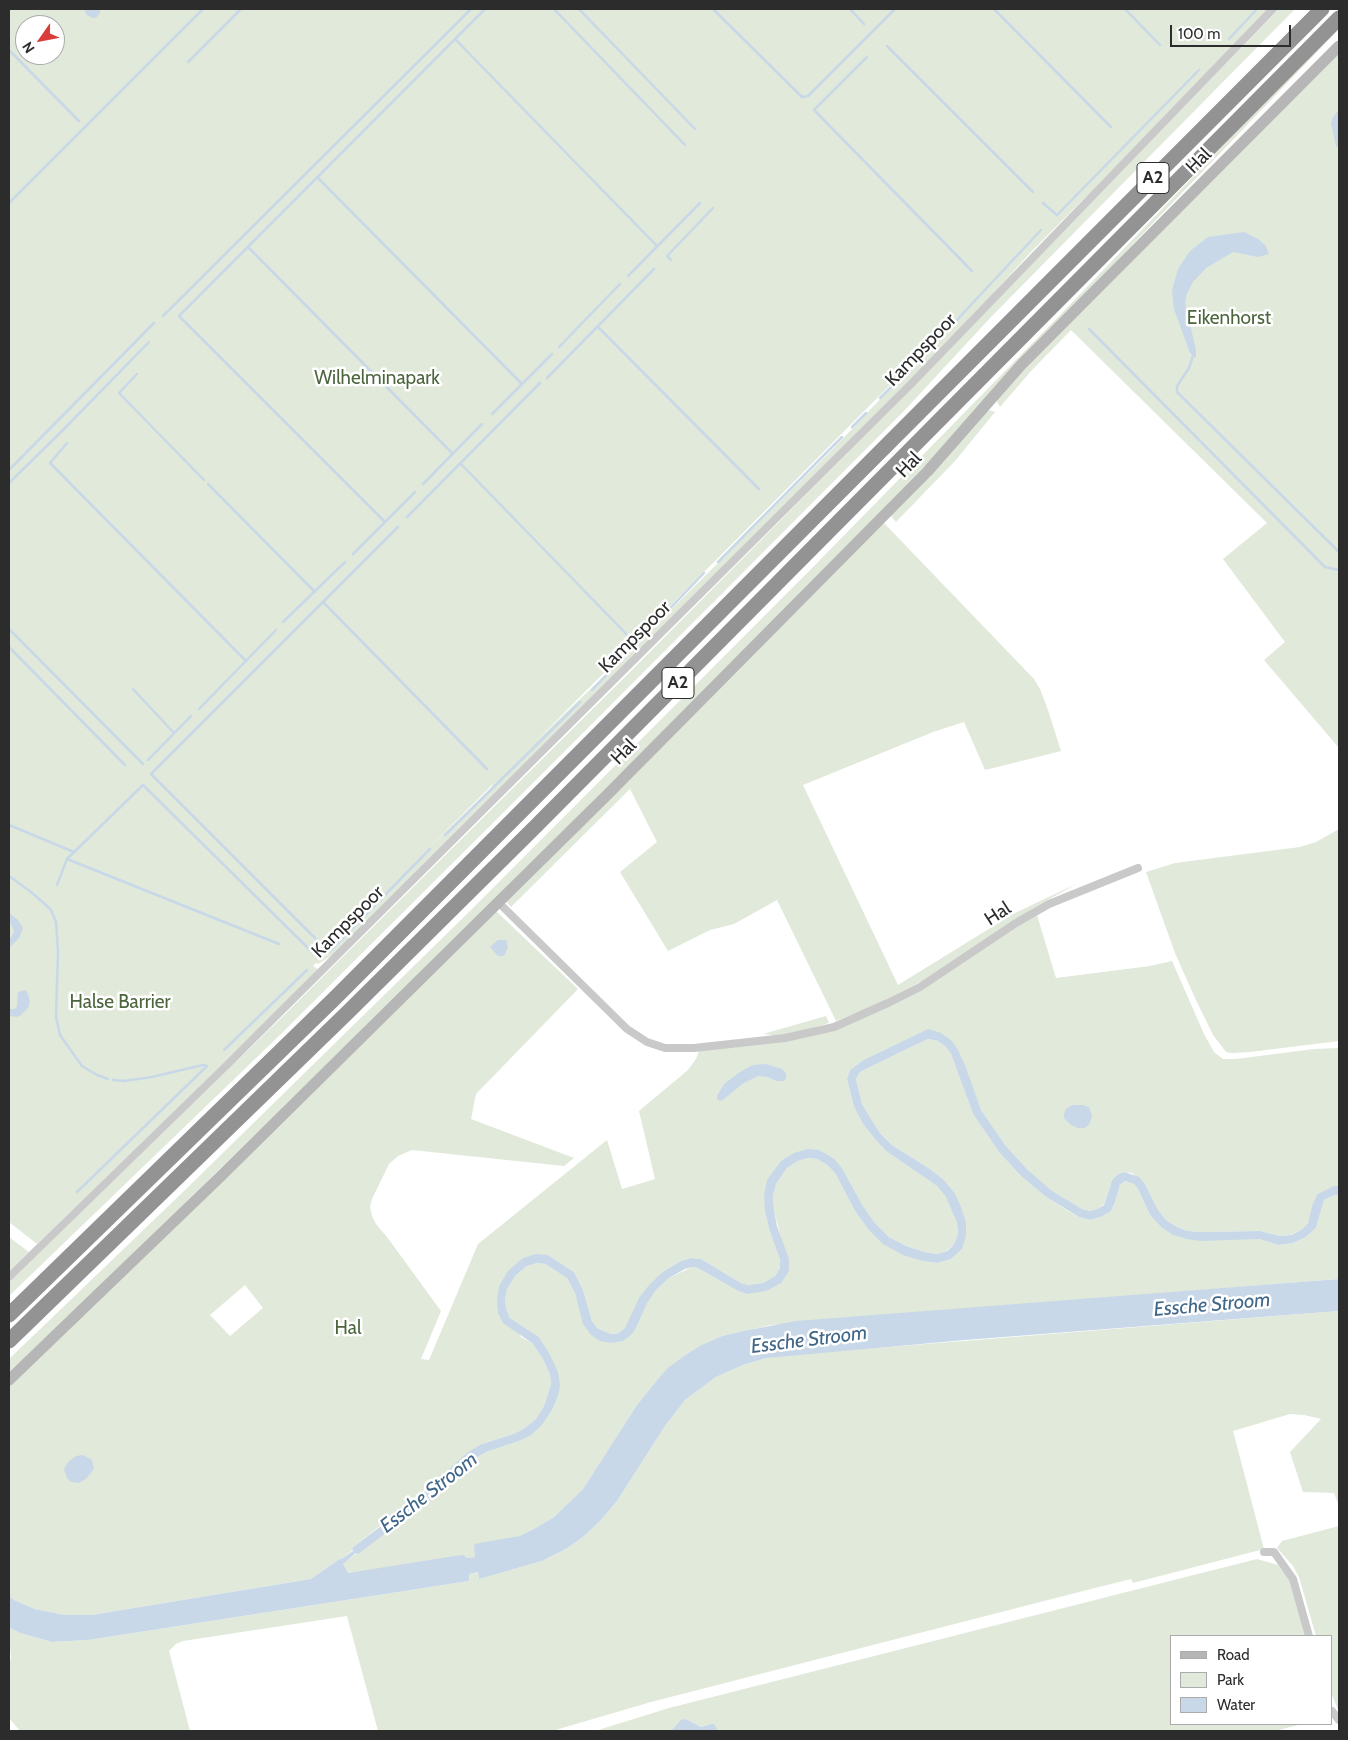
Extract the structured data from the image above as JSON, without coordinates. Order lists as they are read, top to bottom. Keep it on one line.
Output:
{"streets":{"highway":["A2"],"street":["Hal","Kampspoor"]},"water":["Essche Stroom"],"parks":["Eikenhorst","Wilhelminapark","Halse Barrier","Hal"],"legend":["Road","Park","Water"],"scale_bar":"100 m","north":"bottom left"}
